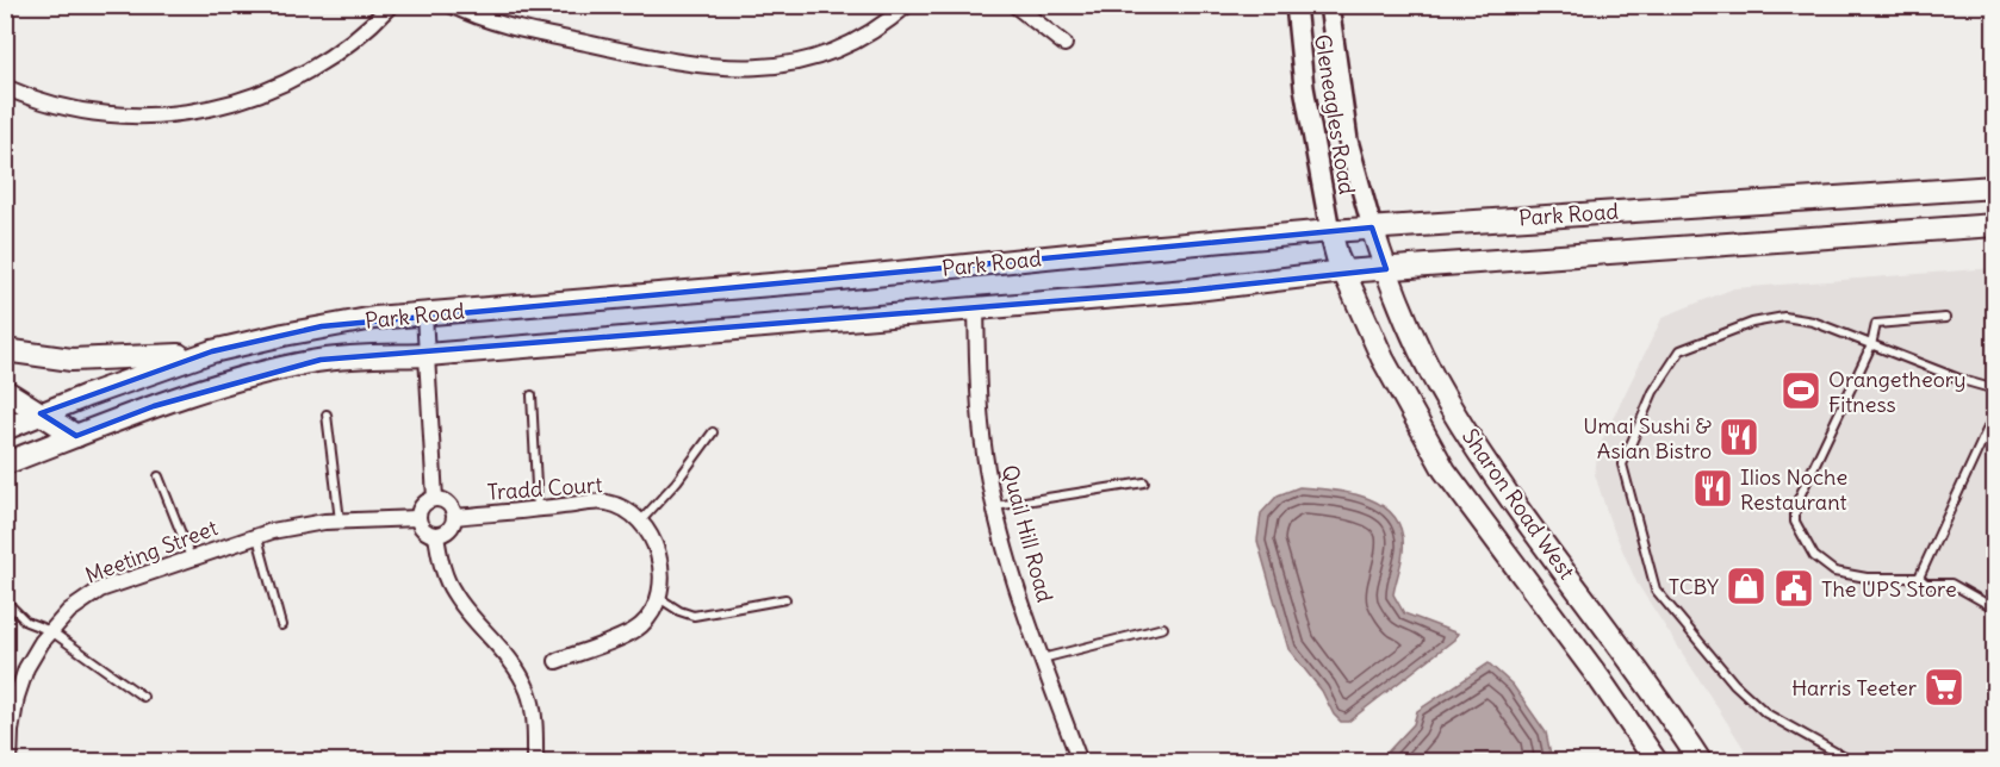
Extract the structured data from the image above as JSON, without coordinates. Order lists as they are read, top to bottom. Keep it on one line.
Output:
{"streets":{"main road":["Park Road","Sharon Road West"],"street":["Gleneagles Road","Tradd Court","Quail Hill Road","Meeting Street"]},"crossings":[["Gleneagles Road","Park Road"],["Gleneagles Road","Sharon Road West"],["Park Road","Sharon Road West"],["Park Road","Quail Hill Road"],["Tradd Court","Meeting Street"]],"places":{"sports":["Orangetheory Fitness"],"restaurant":["Umai Sushi & Asian Bistro","Ilios Noche Restaurant"],"shop":["TCBY"],"public building":["The UPS Store"],"supermarket":["Harris Teeter"]}}
